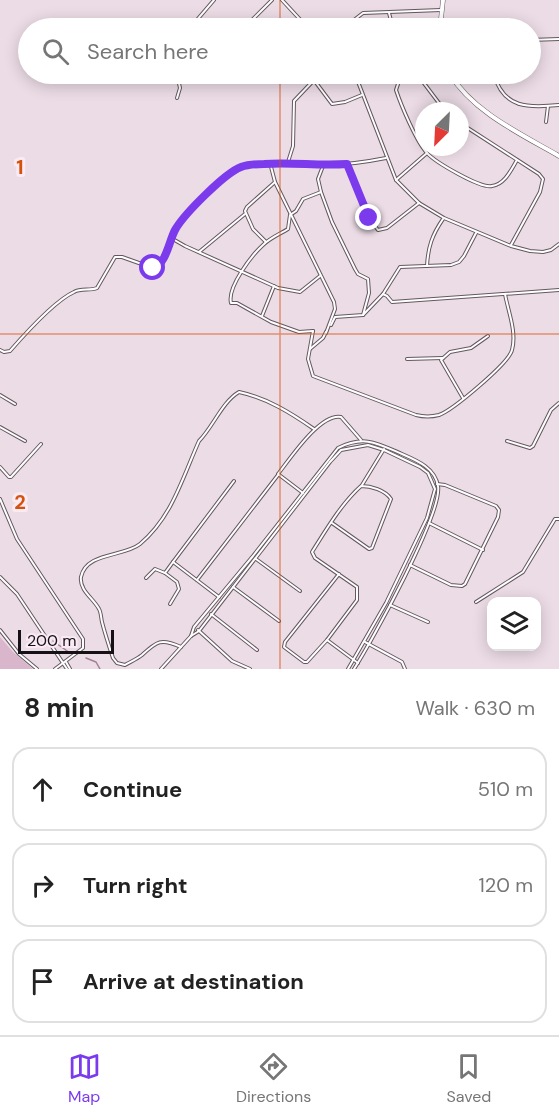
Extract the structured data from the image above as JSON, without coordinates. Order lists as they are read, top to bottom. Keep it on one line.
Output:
{"scale_bar":"200 m","north":"bottom left","page":{"search":"Search here","scale":"200 m","heading":["8 min","Walk · 630 m"],"list":[["Continue","510 m"],["Turn right","120 m"],"Arrive at destination"],"nav":["Map","Directions","Saved"]},"grid":{"rows":["1","2"]}}
